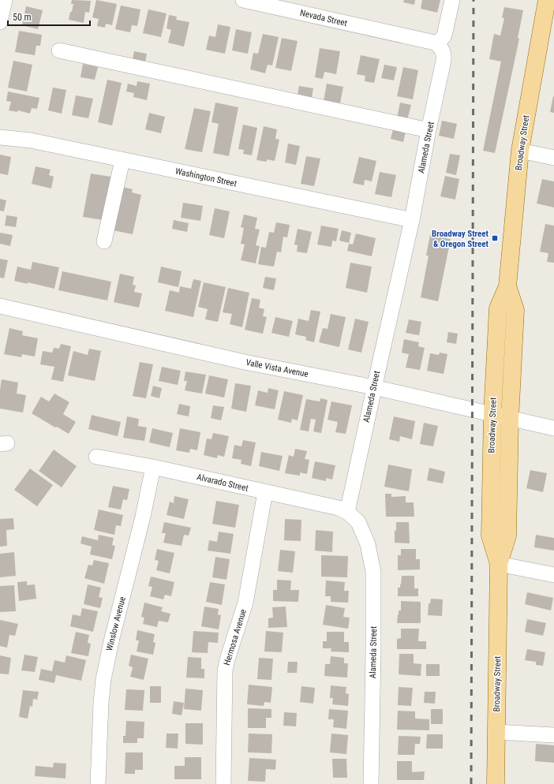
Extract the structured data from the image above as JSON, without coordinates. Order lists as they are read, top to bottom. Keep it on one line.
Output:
{"streets":{"main road":["Broadway Street"],"street":["Nevada Street","Alameda Street","Washington Street","Valle Vista Avenue","Alvarado Street","Winslow Avenue","Hermosa Avenue"]},"crossings":[["Nevada Street","Alameda Street"],["Broadway Street","Valle Vista Avenue"],["Alameda Street","Washington Street"],["Alameda Street","Valle Vista Avenue"],["Alameda Street","Alvarado Street"],["Alvarado Street","Winslow Avenue"],["Alvarado Street","Hermosa Avenue"]],"places":{"transit":["Broadway Street & Oregon Street"]},"scale_bar":"50 m"}
